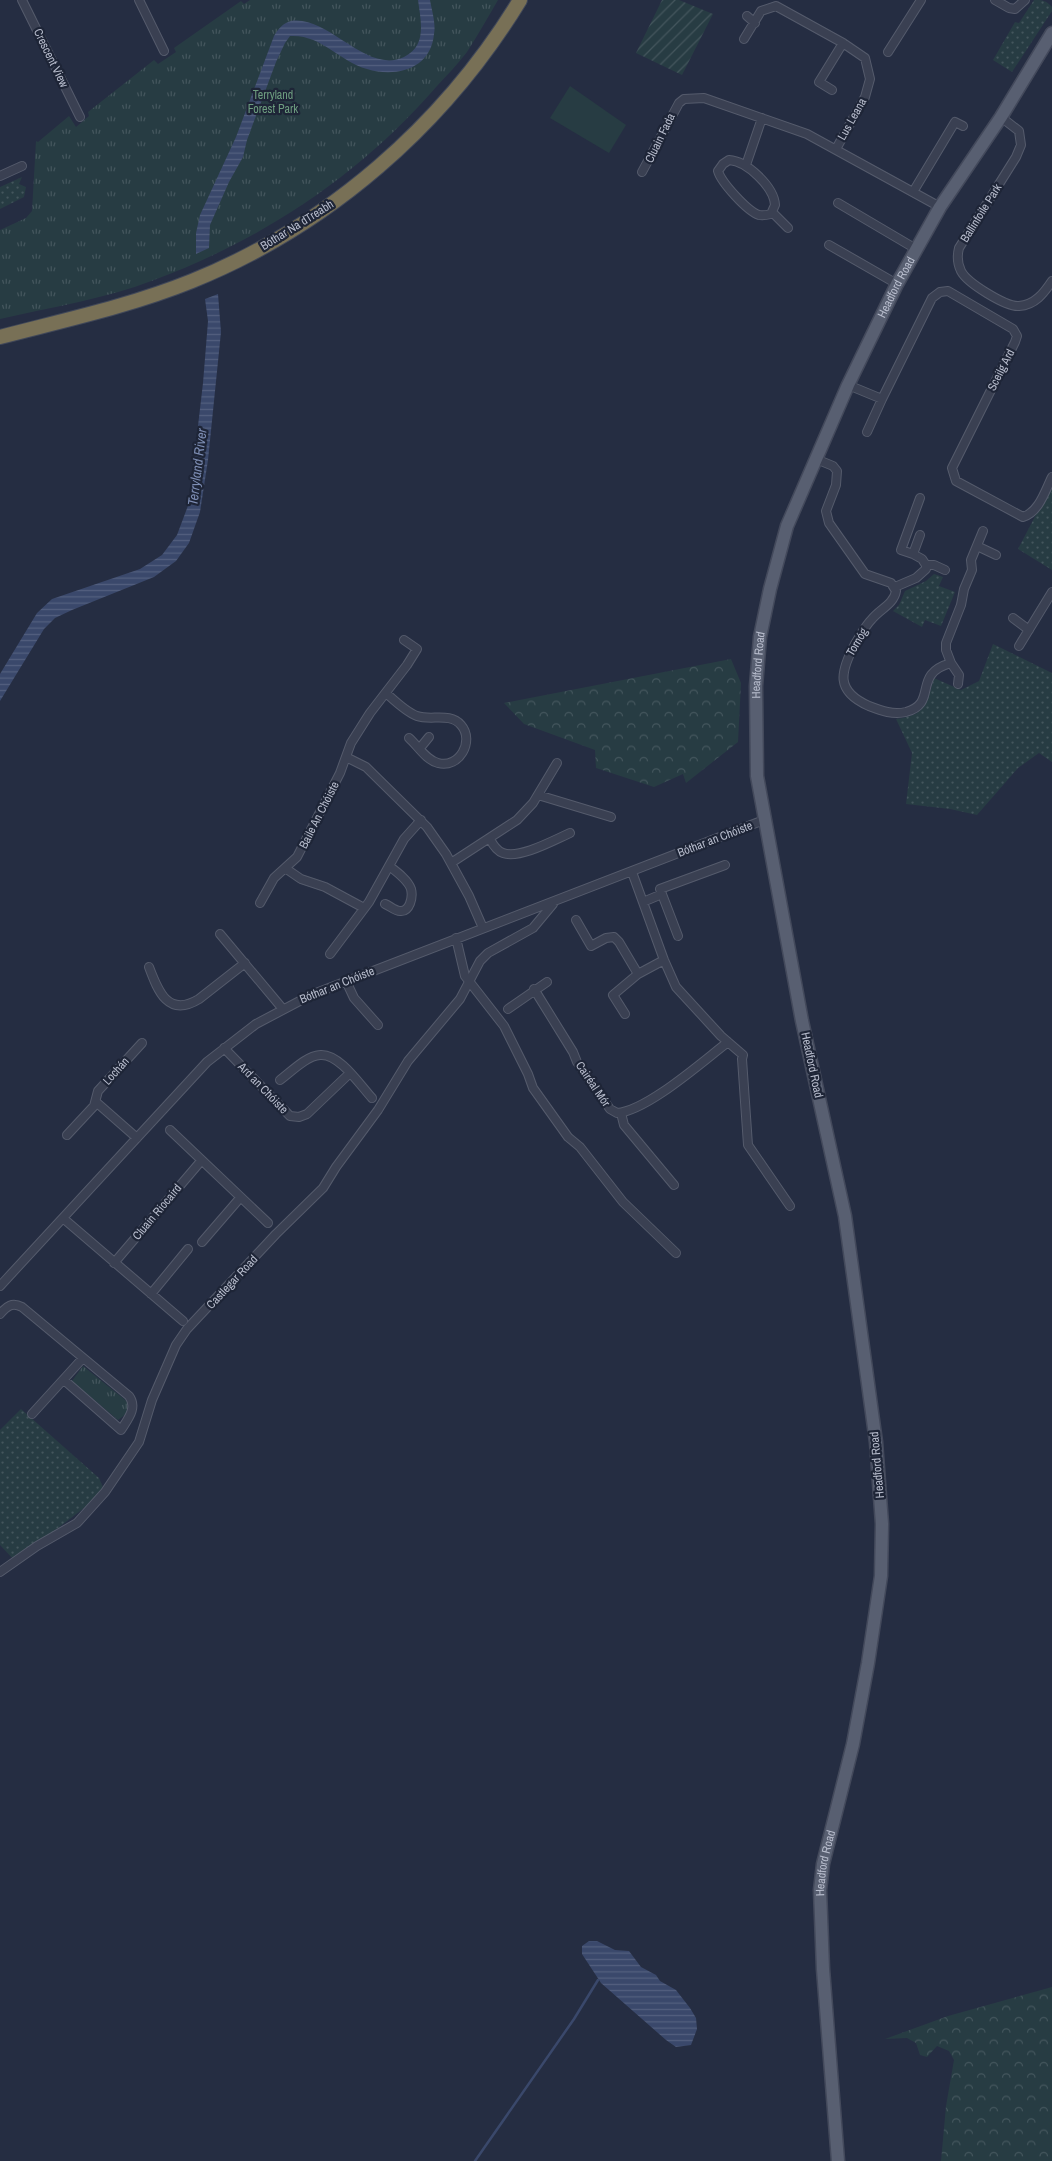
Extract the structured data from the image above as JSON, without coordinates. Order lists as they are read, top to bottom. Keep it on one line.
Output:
{"streets":{"highway":["Bóthar Na dTreabh"],"main road":["Headford Road"],"street":["Crescent View","Lus Leana","Cluain Fada","Ballinfoile Park","Sceilg Ard","Tornóg","Baile An Chóiste","Bóthar an Chóiste","Lochán","Cairéal Mór","Ard an Chóiste","Cluain Riocaird","Castlegar Road"]},"crossings":[["Lus Leana","Cluain Fada"],["Lus Leana","Headford Road"],["Ballinfoile Park","Headford Road"],["Headford Road","Bóthar an Chóiste"],["Bóthar an Chóiste","Ard an Chóiste"],["Bóthar an Chóiste","Castlegar Road"]],"water":["Terryland River"],"parks":["Terryland Forest Park"]}
